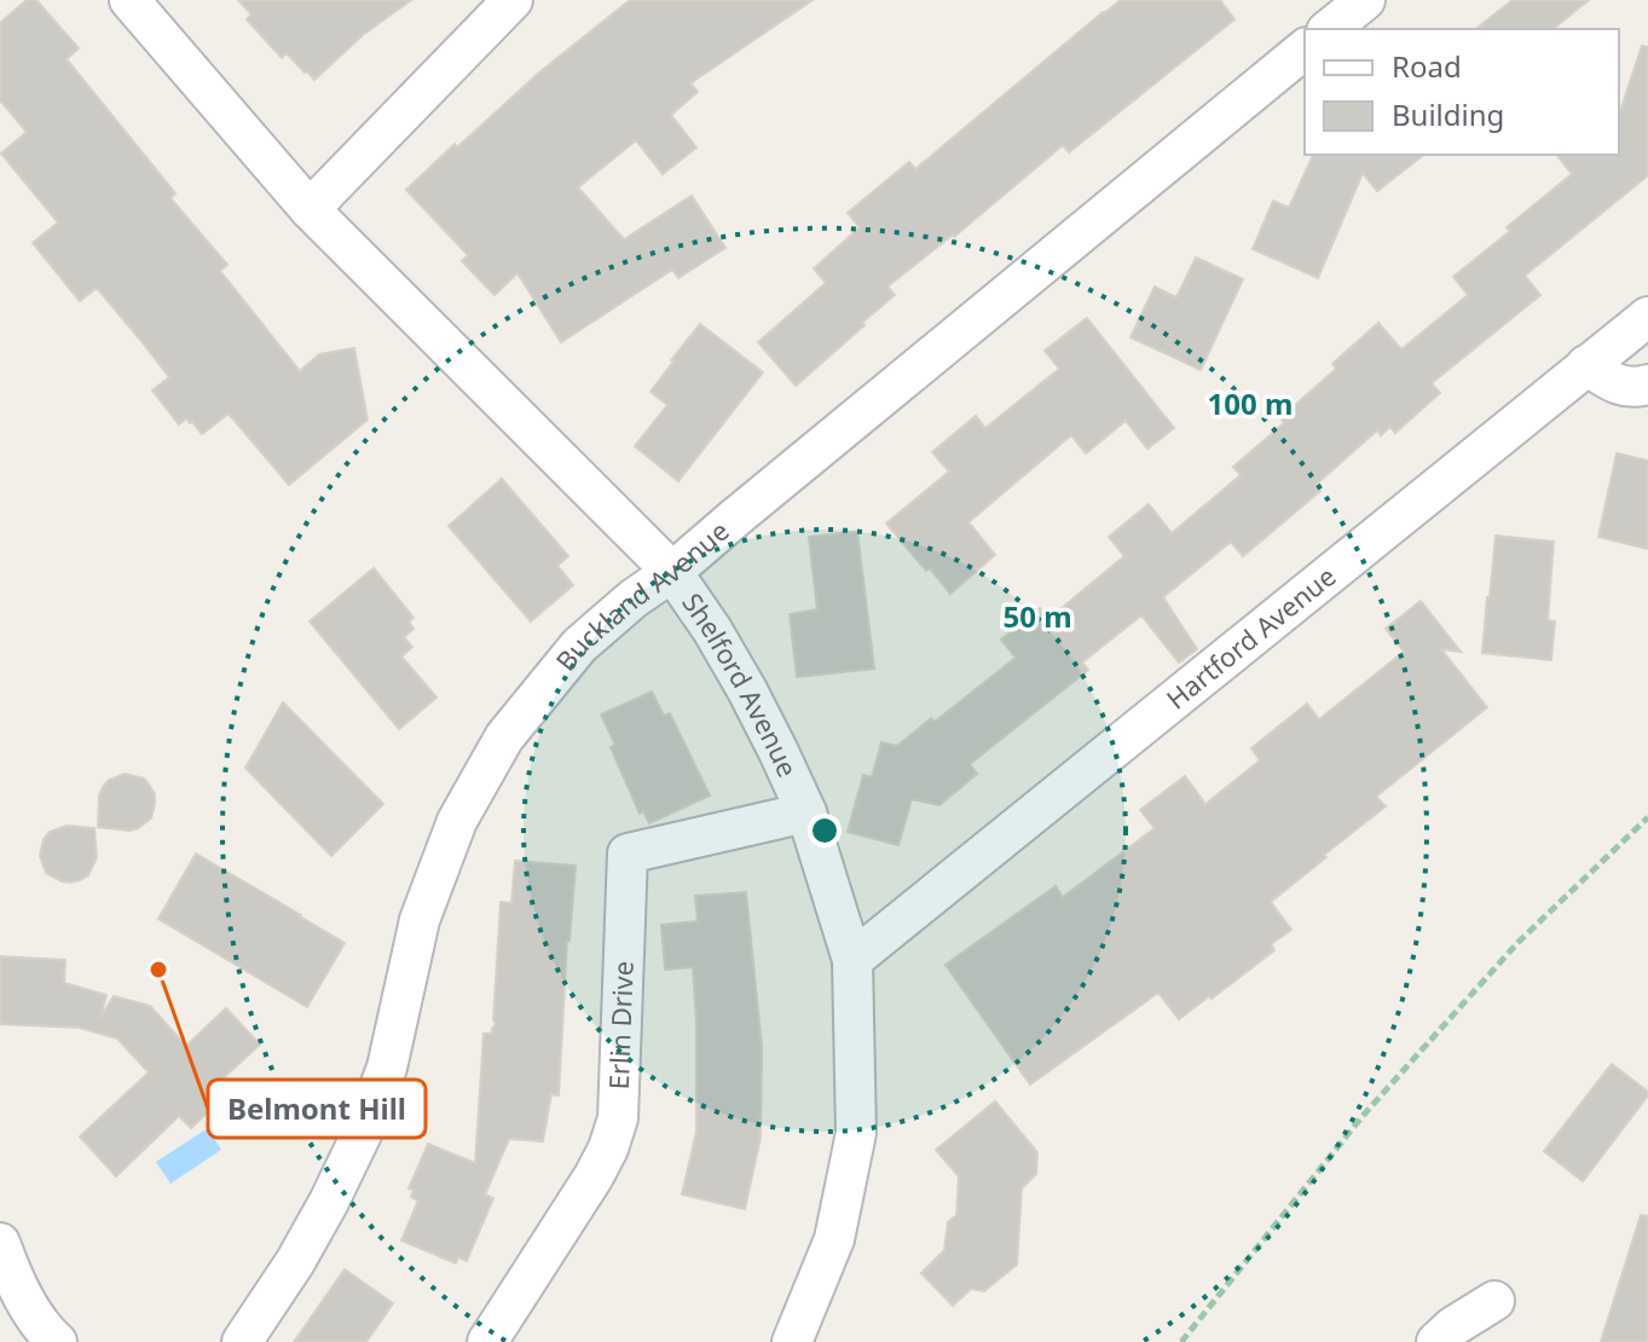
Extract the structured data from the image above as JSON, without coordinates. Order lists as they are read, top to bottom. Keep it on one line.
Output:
{"streets":{"street":["Buckland Avenue","Hartford Avenue","Shelford Avenue","Erlin Drive"]},"crossings":[["Buckland Avenue","Shelford Avenue"],["Hartford Avenue","Shelford Avenue"],["Shelford Avenue","Erlin Drive"]],"places":["Belmont Hill"],"legend":["Road","Building"],"rings":["100 m","50 m"]}
